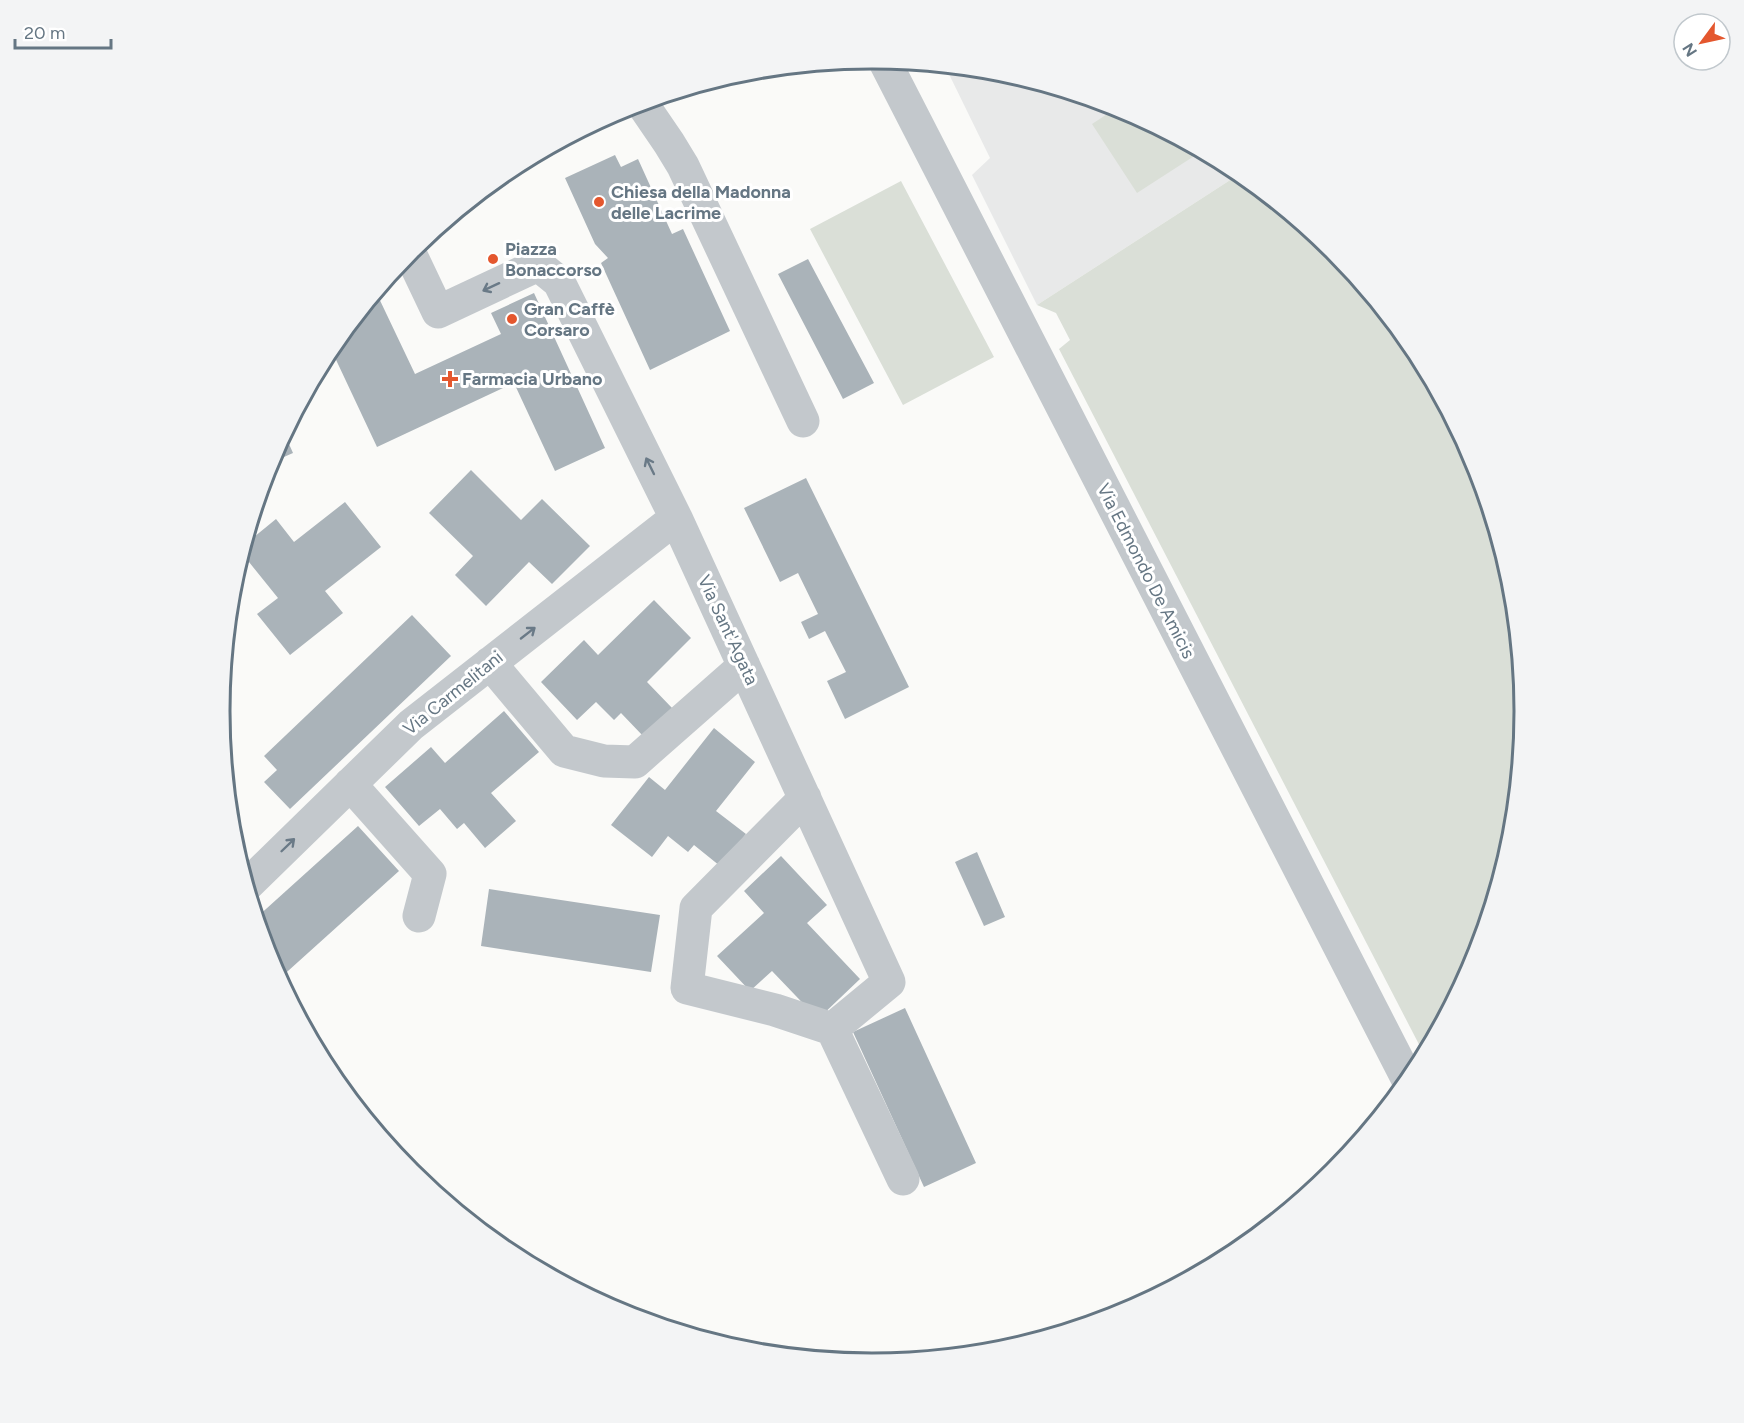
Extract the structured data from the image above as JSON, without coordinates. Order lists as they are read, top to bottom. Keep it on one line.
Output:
{"streets":{"street":["Via Edmondo De Amicis","Via Sant'Agata","Via Carmelitani"]},"crossings":[["Via Sant'Agata","Via Carmelitani"]],"one_way":["Via Carmelitani"],"places":{"other":["Chiesa della Madonna delle Lacrime","Piazza Bonaccorso","Gran Caffè Corsaro"],"health":["Farmacia Urbano"]},"scale_bar":"20 m","north":"bottom left"}
